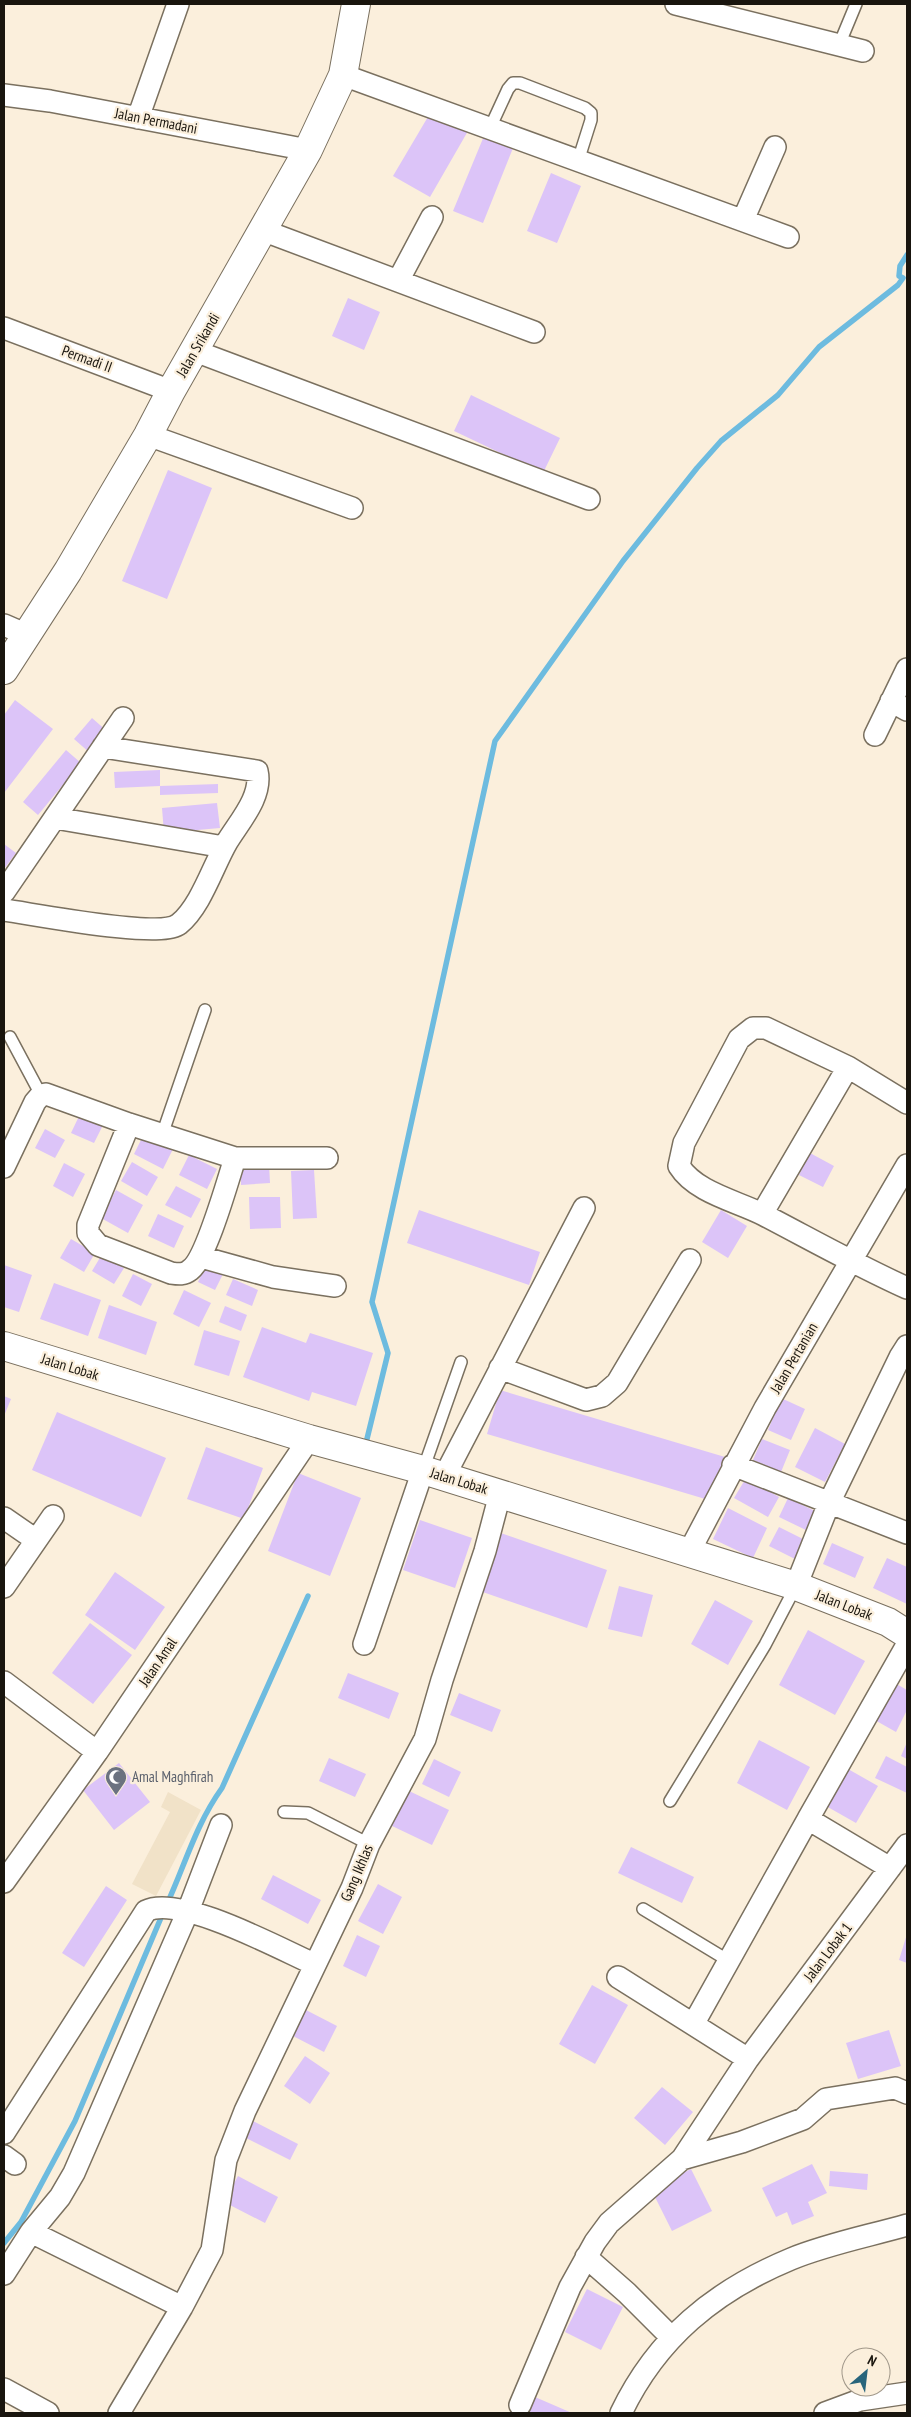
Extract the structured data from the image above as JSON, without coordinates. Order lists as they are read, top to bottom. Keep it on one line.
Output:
{"streets":{"main road":["Jalan Srikandi","Jalan Lobak"],"street":["Jalan Permadani","Permadi II","Jalan Pertanian","Jalan Amal","Gang Ikhlas","Jalan Lobak 1"]},"crossings":[["Jalan Permadani","Jalan Srikandi"],["Jalan Srikandi","Permadi II"],["Jalan Pertanian","Jalan Lobak"],["Jalan Lobak","Jalan Amal"],["Jalan Lobak","Gang Ikhlas"]],"places":{"mosque":["Amal Maghfirah"]},"north":"top right"}
